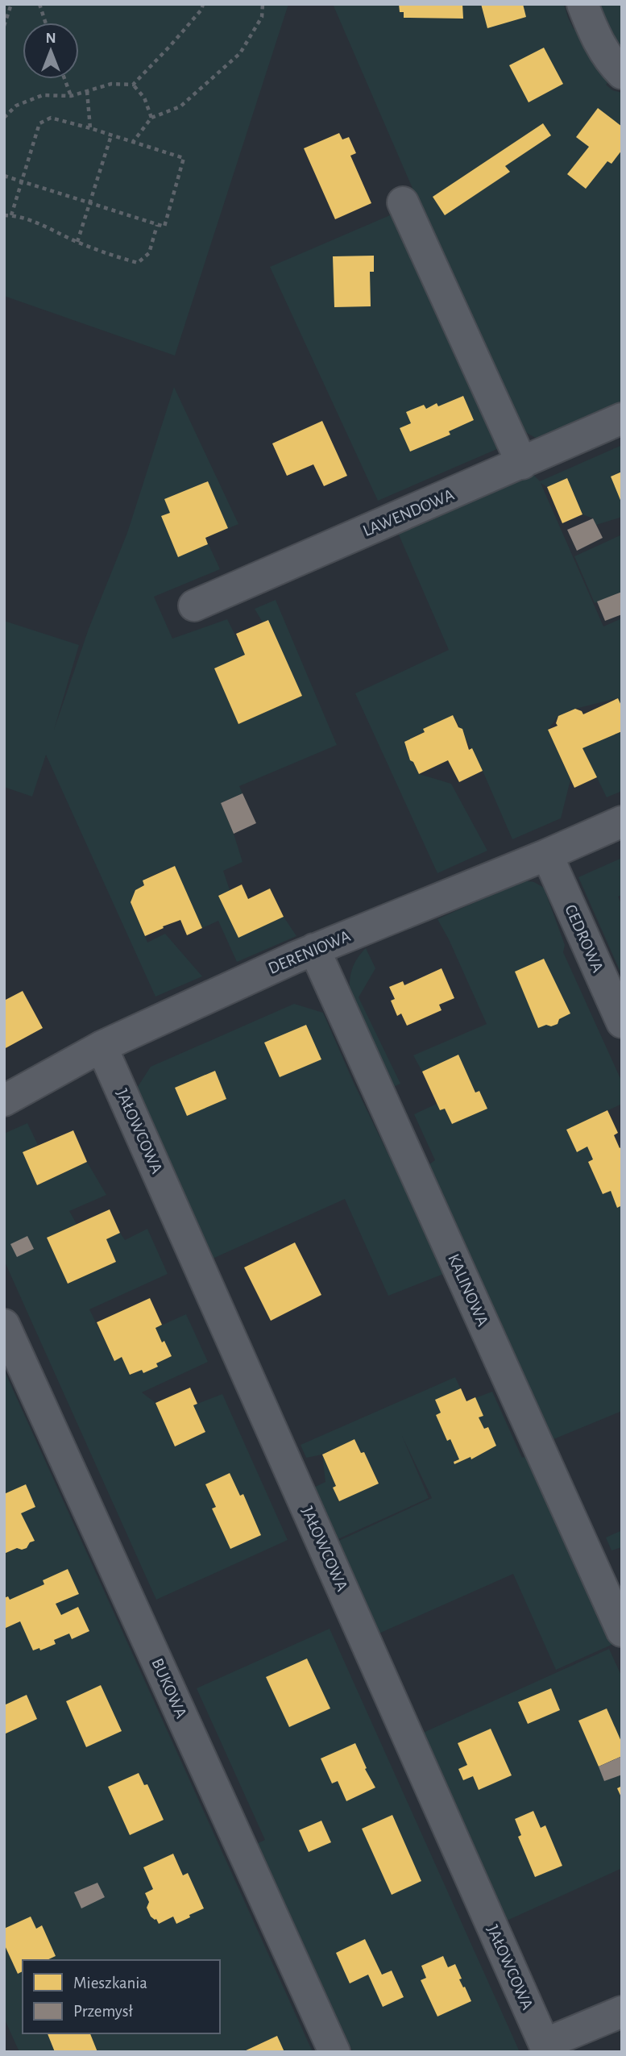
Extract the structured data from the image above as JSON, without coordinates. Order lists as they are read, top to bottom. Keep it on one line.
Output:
{"streets":{"street":["LAWENDOWA","CEDROWA","DERENIOWA","JAŁOWCOWA","KALINOWA","BUKOWA"]},"crossings":[["CEDROWA","DERENIOWA"],["DERENIOWA","JAŁOWCOWA"],["DERENIOWA","KALINOWA"]],"legend":["Mieszkania","Przemysł"],"north":"top"}
